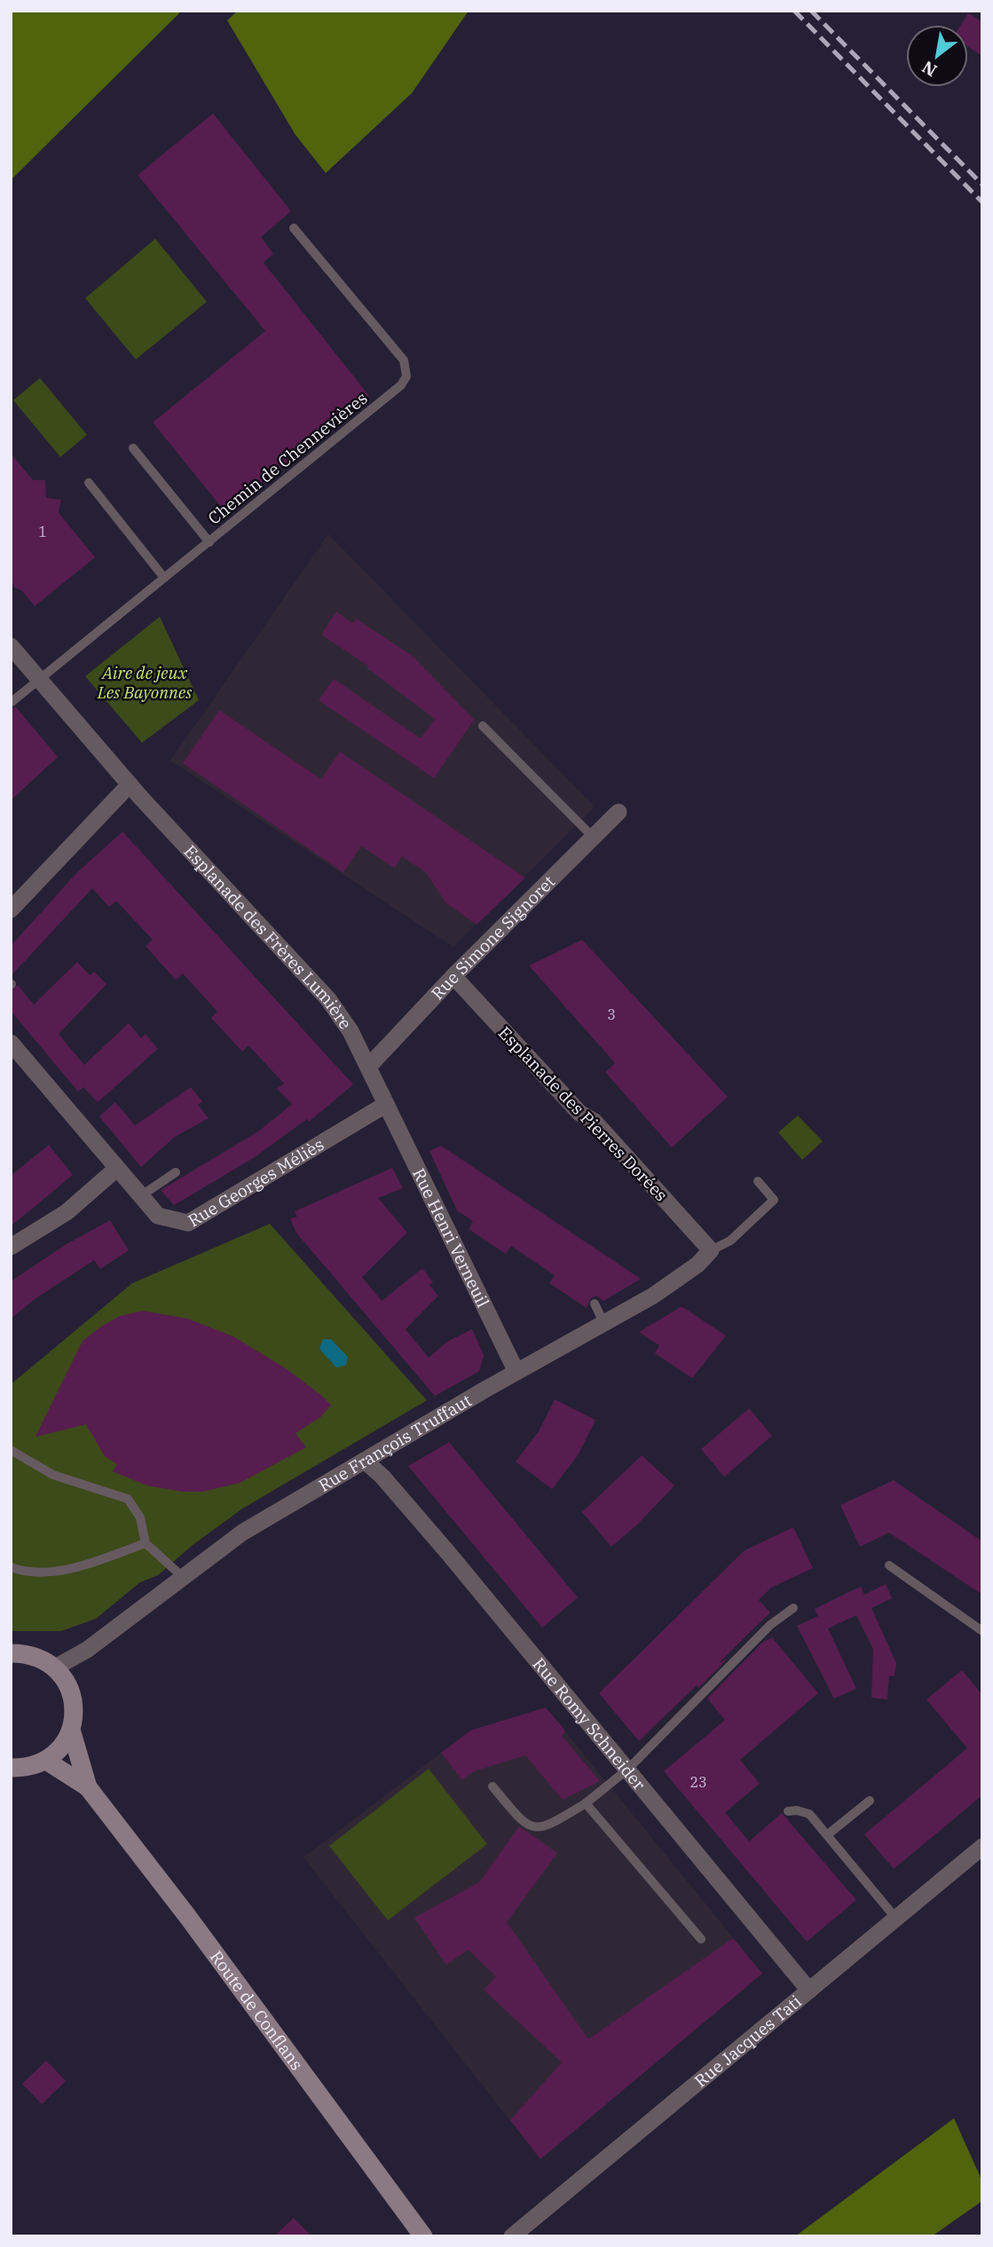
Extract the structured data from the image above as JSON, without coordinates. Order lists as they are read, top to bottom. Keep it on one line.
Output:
{"streets":{"main road":["Route de Conflans"],"street":["Esplanade des Frères Lumière","Rue Simone Signoret","Esplanade des Pierres Dorées","Rue Georges Méliès","Rue Henri Verneuil","Rue François Truffaut","Rue Romy Schneider","Rue Jacques Tati"],"lane":["Chemin de Chennevières"]},"crossings":[["Chemin de Chennevières","Esplanade des Frères Lumière"],["Esplanade des Frères Lumière","Rue Simone Signoret"],["Esplanade des Frères Lumière","Rue Georges Méliès"],["Esplanade des Frères Lumière","Rue Henri Verneuil"],["Rue Simone Signoret","Esplanade des Pierres Dorées"],["Esplanade des Pierres Dorées","Rue François Truffaut"],["Rue Georges Méliès","Rue Henri Verneuil"],["Rue Henri Verneuil","Rue François Truffaut"],["Rue François Truffaut","Rue Romy Schneider"],["Rue Romy Schneider","Rue Jacques Tati"]],"parks":["Aire de jeux Les Bayonnes"],"house_numbers":["1","3","23"],"north":"bottom left"}
